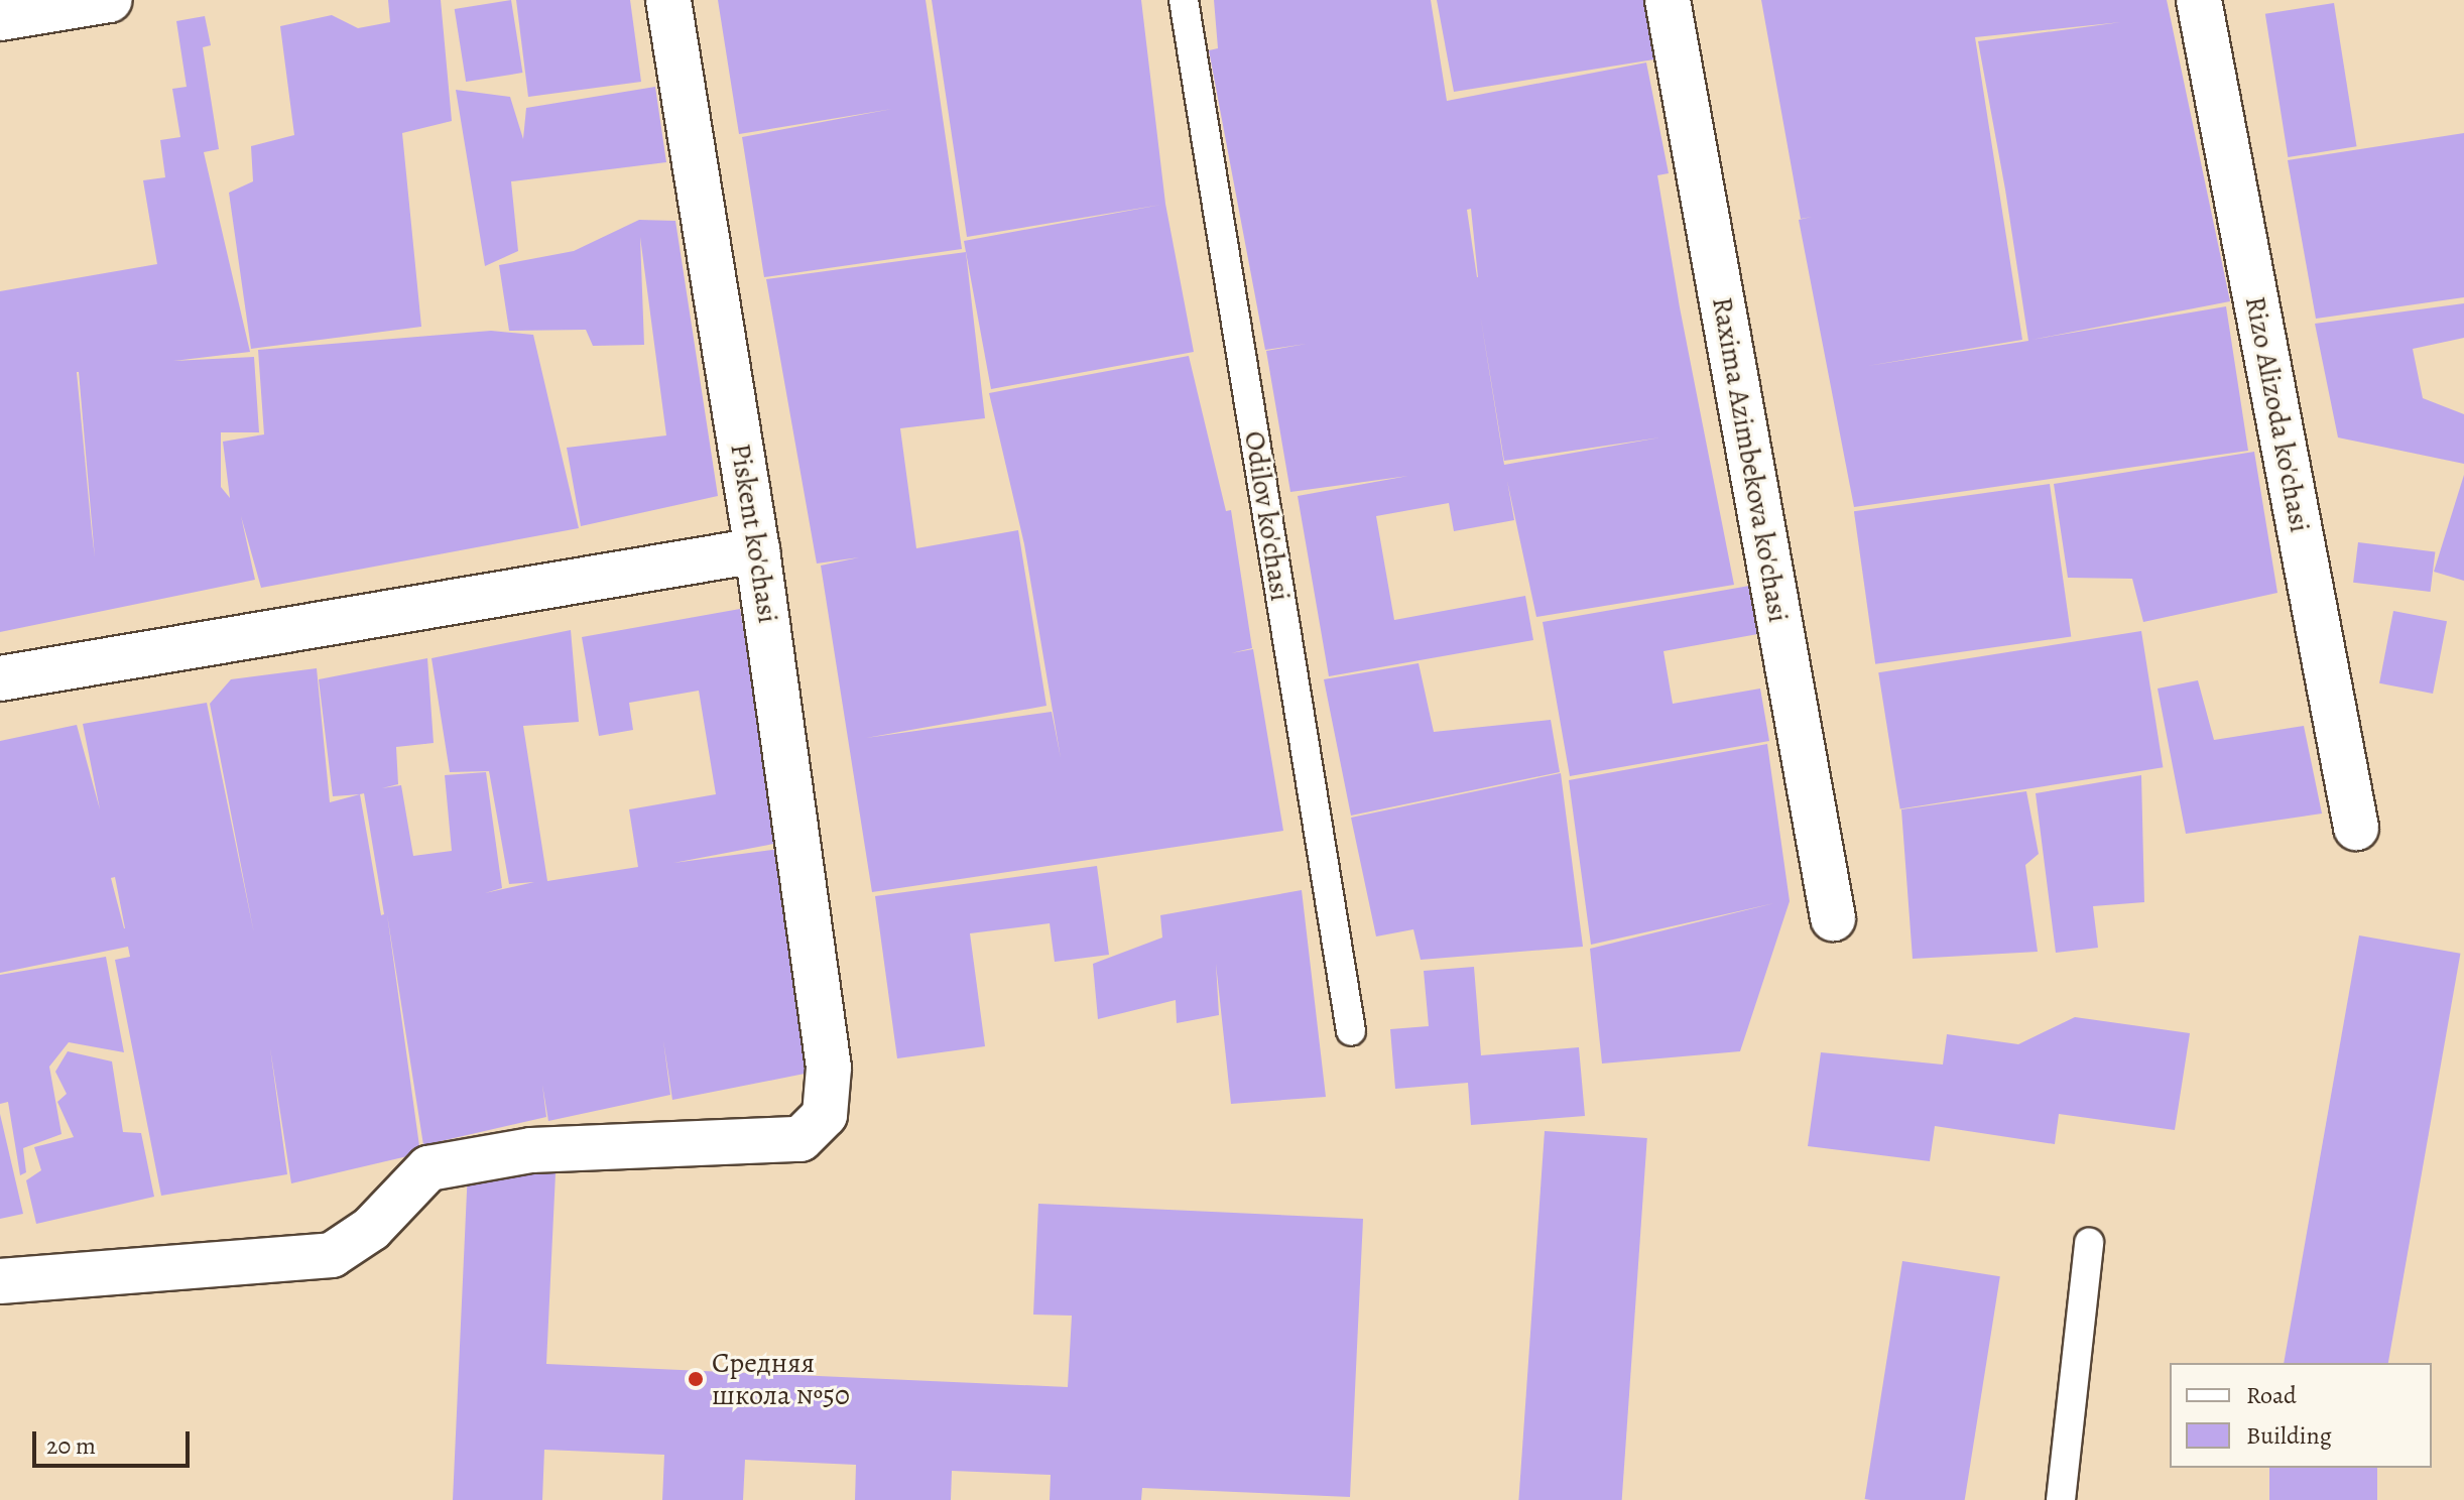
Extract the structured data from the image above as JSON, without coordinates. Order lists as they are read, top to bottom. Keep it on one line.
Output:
{"streets":{"street":["Rizo Alizoda ko'chasi","Raxima Azimbekova ko'chasi","Piskent ko'chasi"],"lane":["Odilov ko'chasi"]},"places":["Средняя школа №50"],"legend":["Road","Building"],"scale_bar":"20 m"}
